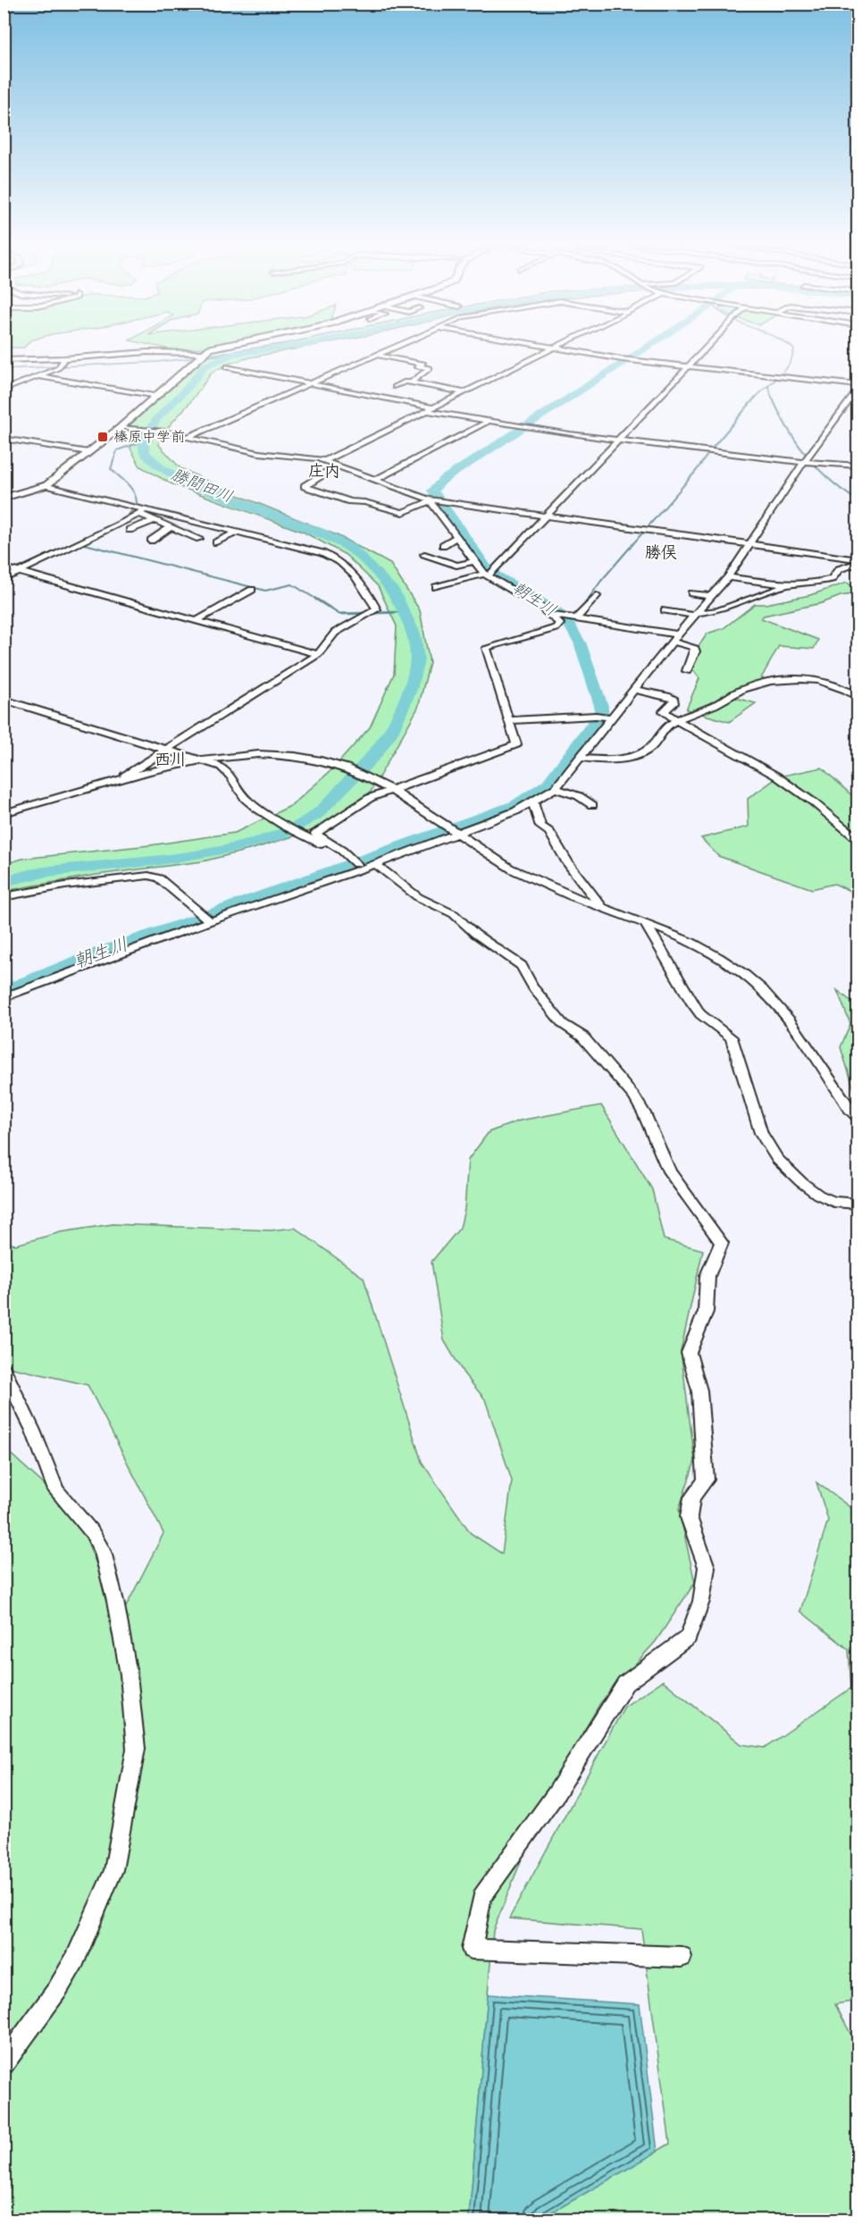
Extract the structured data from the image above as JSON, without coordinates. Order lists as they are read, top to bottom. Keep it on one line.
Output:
{"districts":["庄内","勝俣","西川"],"water":["勝間田川","朝生川"],"places":{"transit":["榛原中学前"]}}
